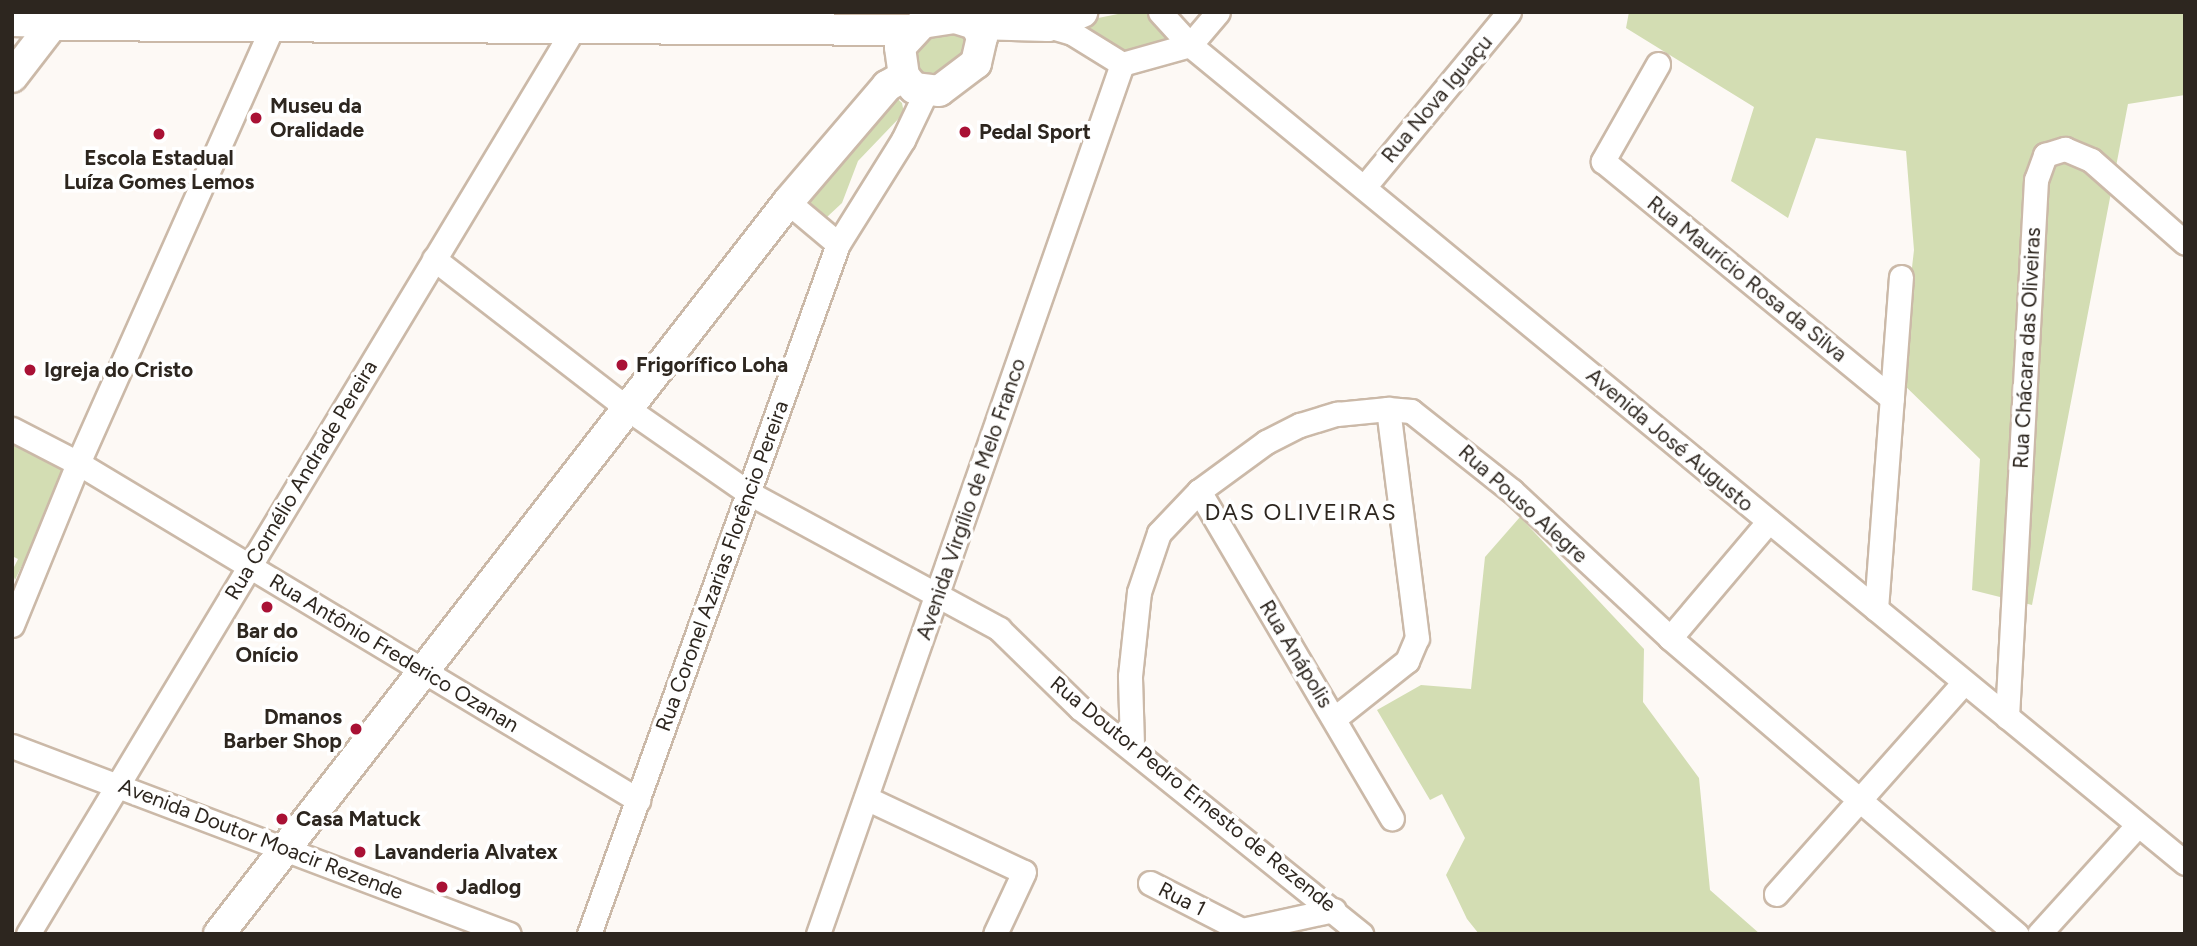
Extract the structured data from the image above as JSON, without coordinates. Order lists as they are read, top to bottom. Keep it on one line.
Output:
{"streets":{"street":["Rua Nova Iguaçu","Rua Maurício Rosa da Silva","Rua Chácara das Oliveiras","Avenida José Augusto","Rua Cornélio Andrade Pereira","Avenida Virgílio de Melo Franco","Rua Pouso Alegre","Rua Coronel Azarias Florêncio Pereira","Rua Antônio Frederico Ozanan","Rua Anápolis","Rua Doutor Pedro Ernesto de Rezende","Avenida Doutor Moacir Rezende","Rua 1"]},"crossings":[["Rua Nova Iguaçu","Avenida José Augusto"],["Rua Chácara das Oliveiras","Avenida José Augusto"],["Rua Cornélio Andrade Pereira","Rua Antônio Frederico Ozanan"],["Rua Cornélio Andrade Pereira","Rua Doutor Pedro Ernesto de Rezende"],["Rua Cornélio Andrade Pereira","Avenida Doutor Moacir Rezende"],["Avenida Virgílio de Melo Franco","Rua Doutor Pedro Ernesto de Rezende"],["Rua Pouso Alegre","Rua Anápolis"],["Rua Pouso Alegre","Rua Doutor Pedro Ernesto de Rezende"],["Rua Coronel Azarias Florêncio Pereira","Rua Antônio Frederico Ozanan"],["Rua Coronel Azarias Florêncio Pereira","Rua Doutor Pedro Ernesto de Rezende"],["Rua Doutor Pedro Ernesto de Rezende","Rua 1"]],"districts":["DAS OLIVEIRAS"],"places":["Museu da Oralidade","Pedal Sport","Escola Estadual Luíza Gomes Lemos","Frigorífico Loha","Igreja do Cristo","Bar do Onício","Dmanos Barber Shop","Casa Matuck","Lavanderia Alvatex","Jadlog"]}
